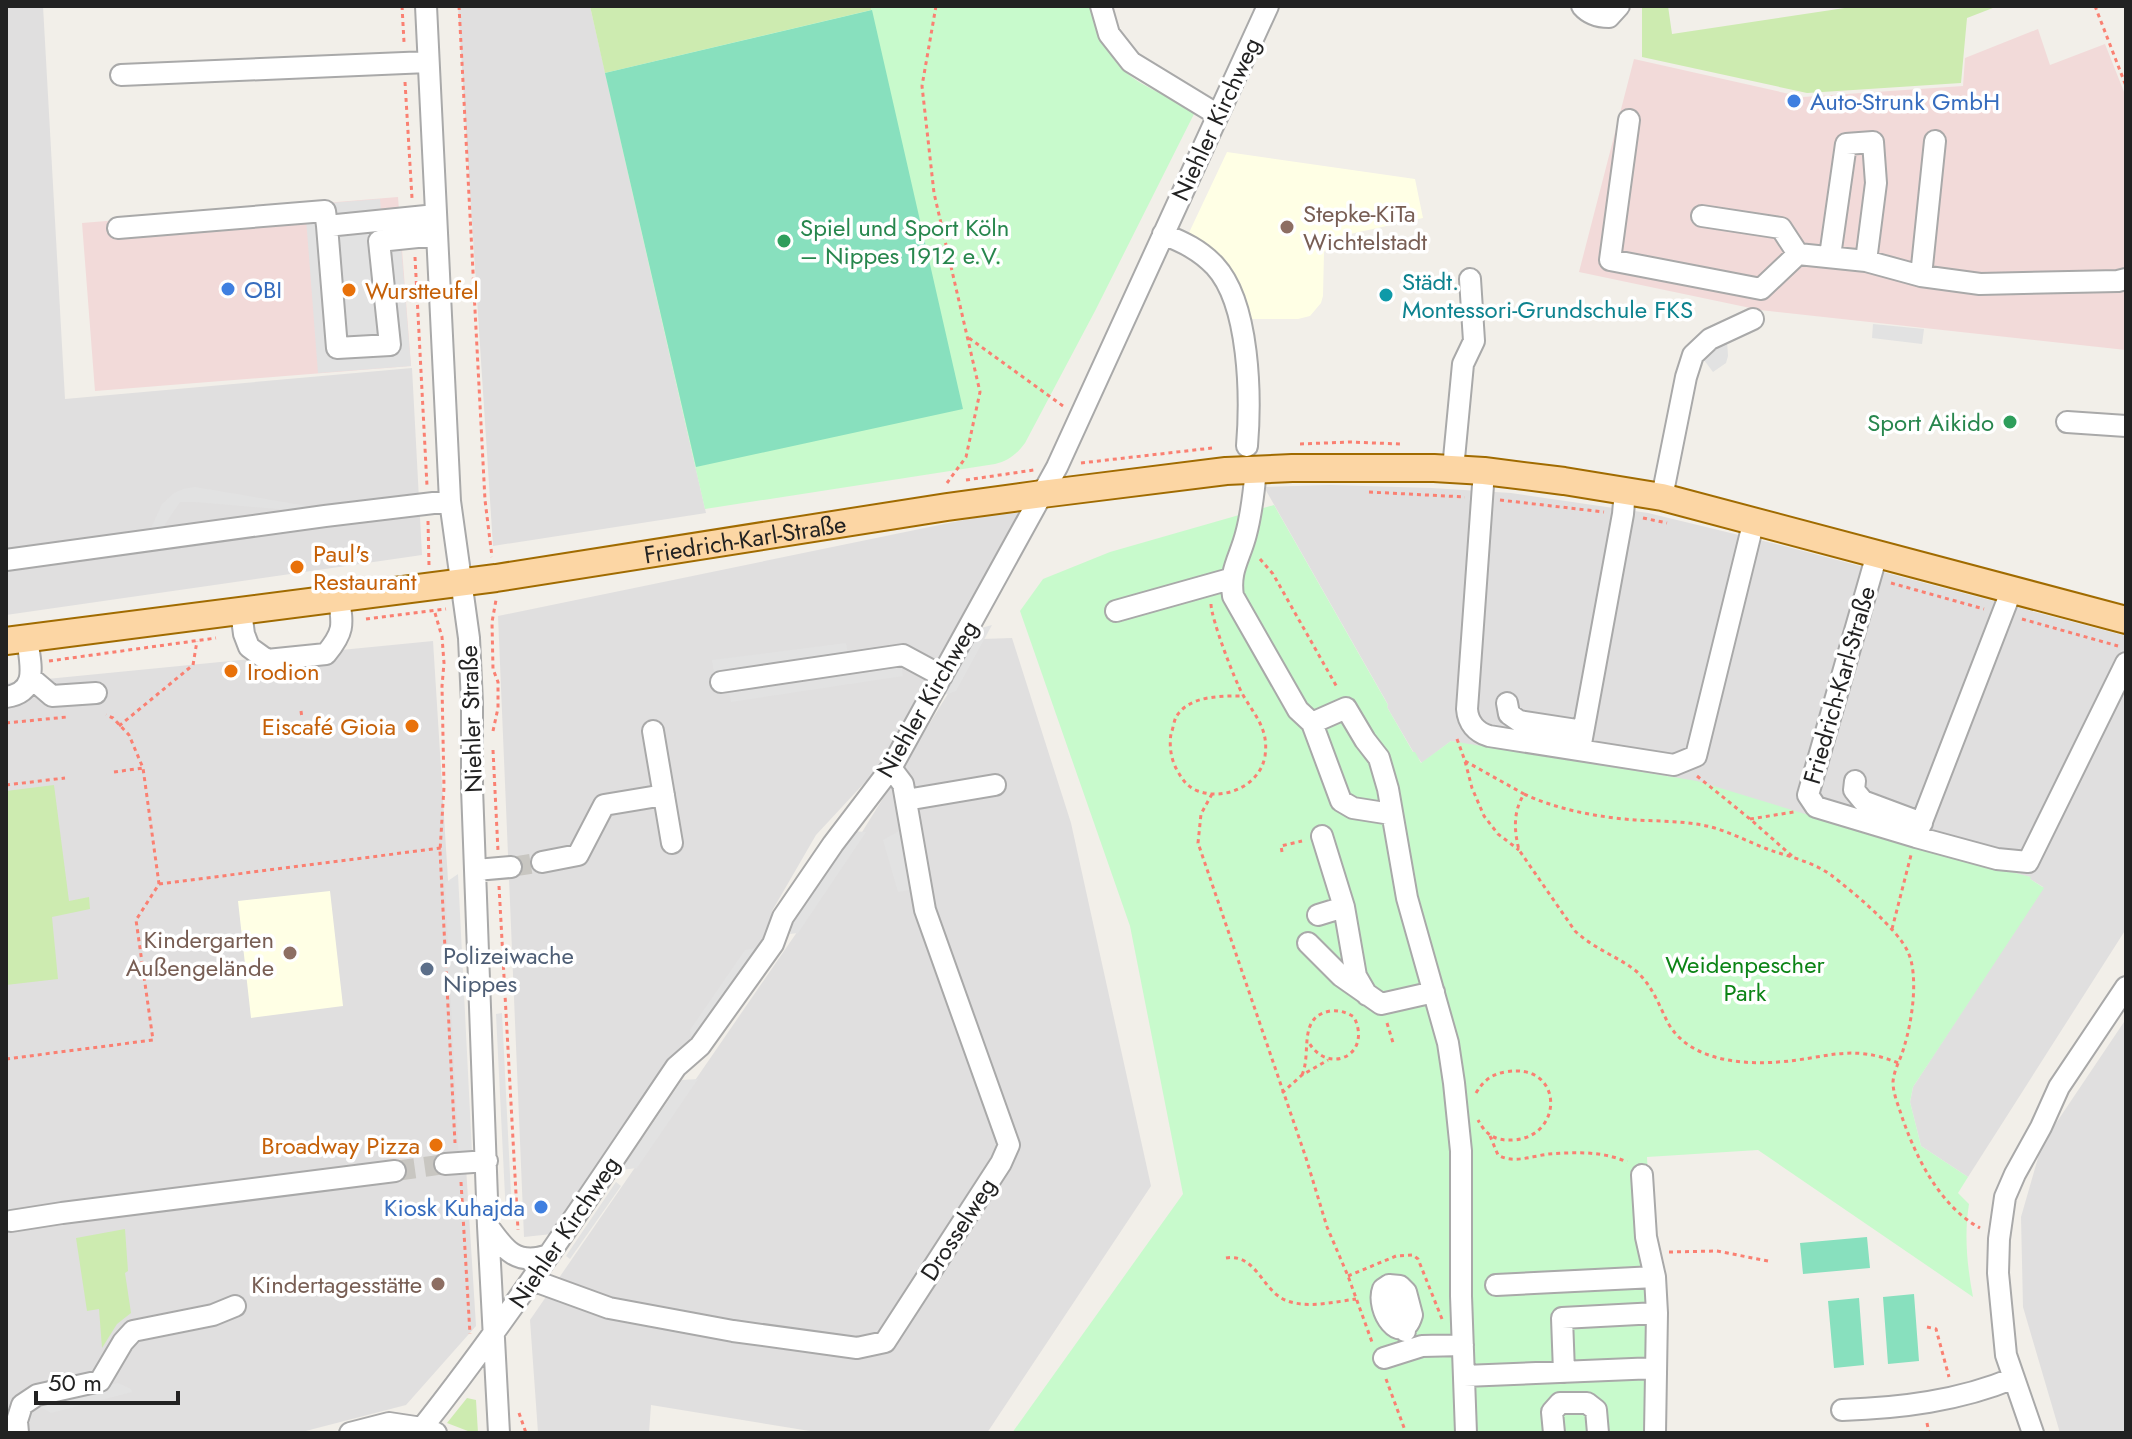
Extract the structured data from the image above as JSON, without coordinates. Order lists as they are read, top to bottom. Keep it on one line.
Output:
{"streets":{"main road":["Friedrich-Karl-Straße"],"street":["Niehler Kirchweg","Niehler Straße","Drosselweg"]},"crossings":[["Niehler Kirchweg","Friedrich-Karl-Straße"],["Niehler Kirchweg","Niehler Straße"],["Niehler Kirchweg","Drosselweg"],["Friedrich-Karl-Straße","Niehler Straße"]],"parks":["Weidenpescher Park"],"places":["Auto-Strunk GmbH","Stepke-KiTa Wichtelstadt","Spiel und Sport Köln – Nippes 1912 e.V.","OBI","Wurstteufel","Städt. Montessori-Grundschule FKS","Sport Aikido","Paul's Restaurant","Irodion","Eiscafé Gioia","Kindergarten Außengelände","Polizeiwache Nippes","Broadway Pizza","Kiosk Kuhajda","Kindertagesstätte"],"scale_bar":"50 m"}
